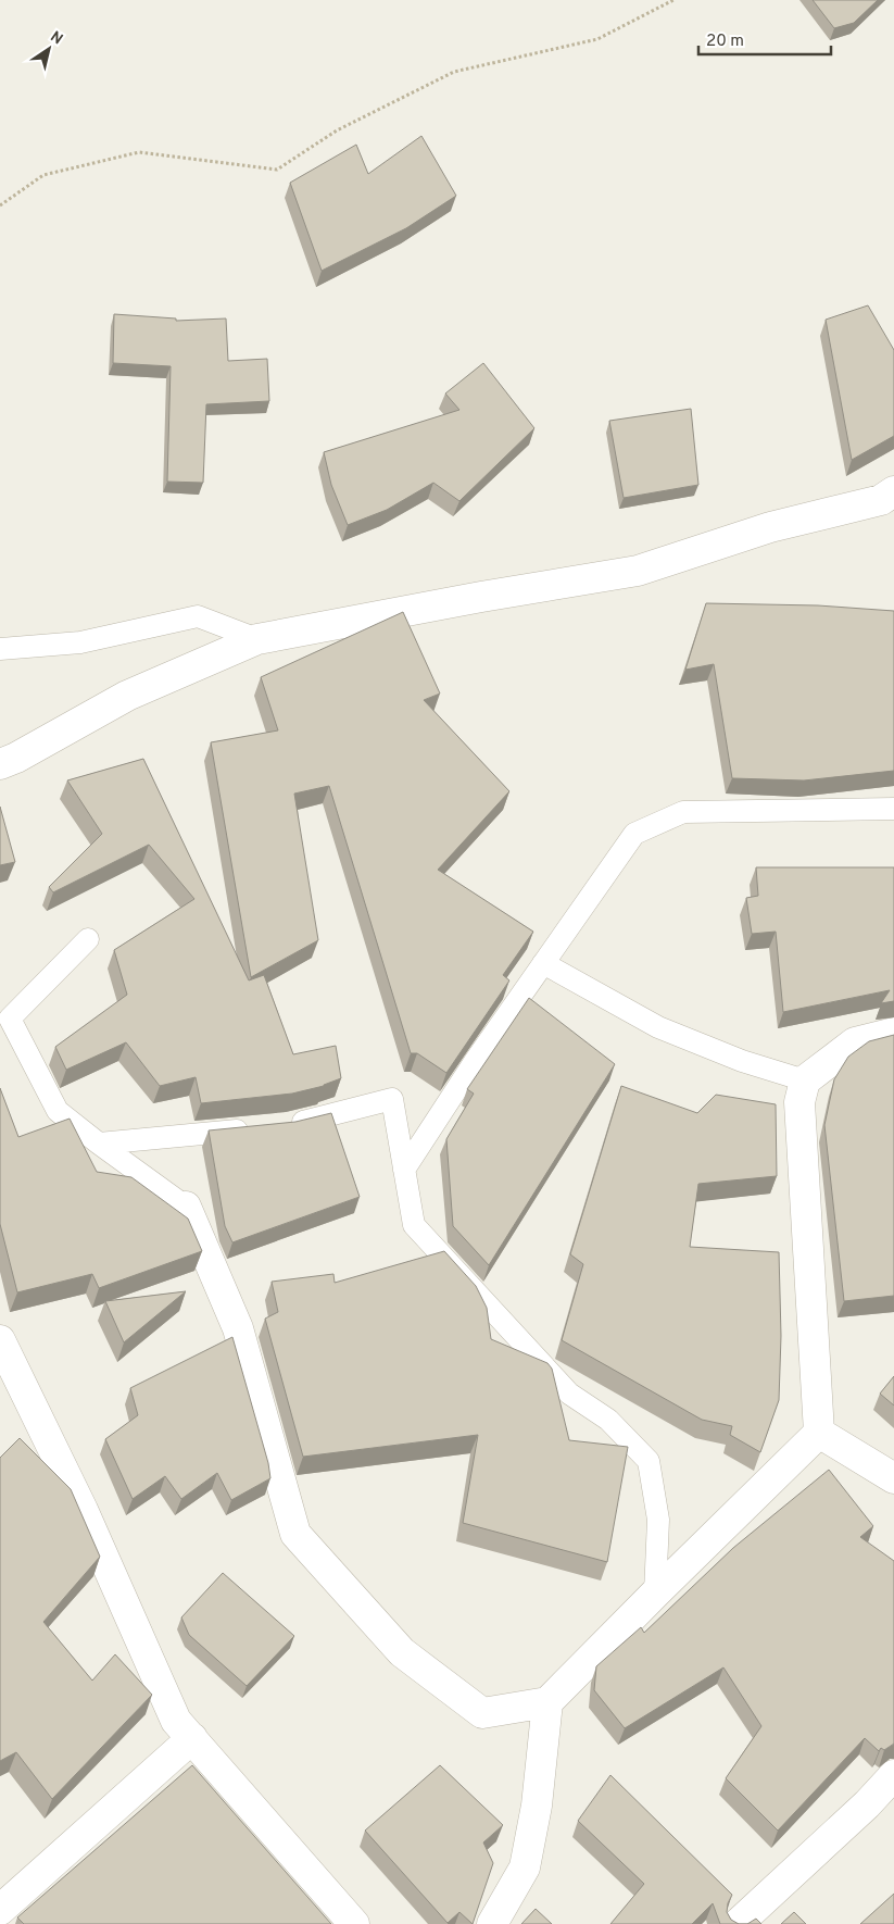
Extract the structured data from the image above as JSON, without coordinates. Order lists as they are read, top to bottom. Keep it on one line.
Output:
{"scale_bar":"20 m","north":"top right"}
